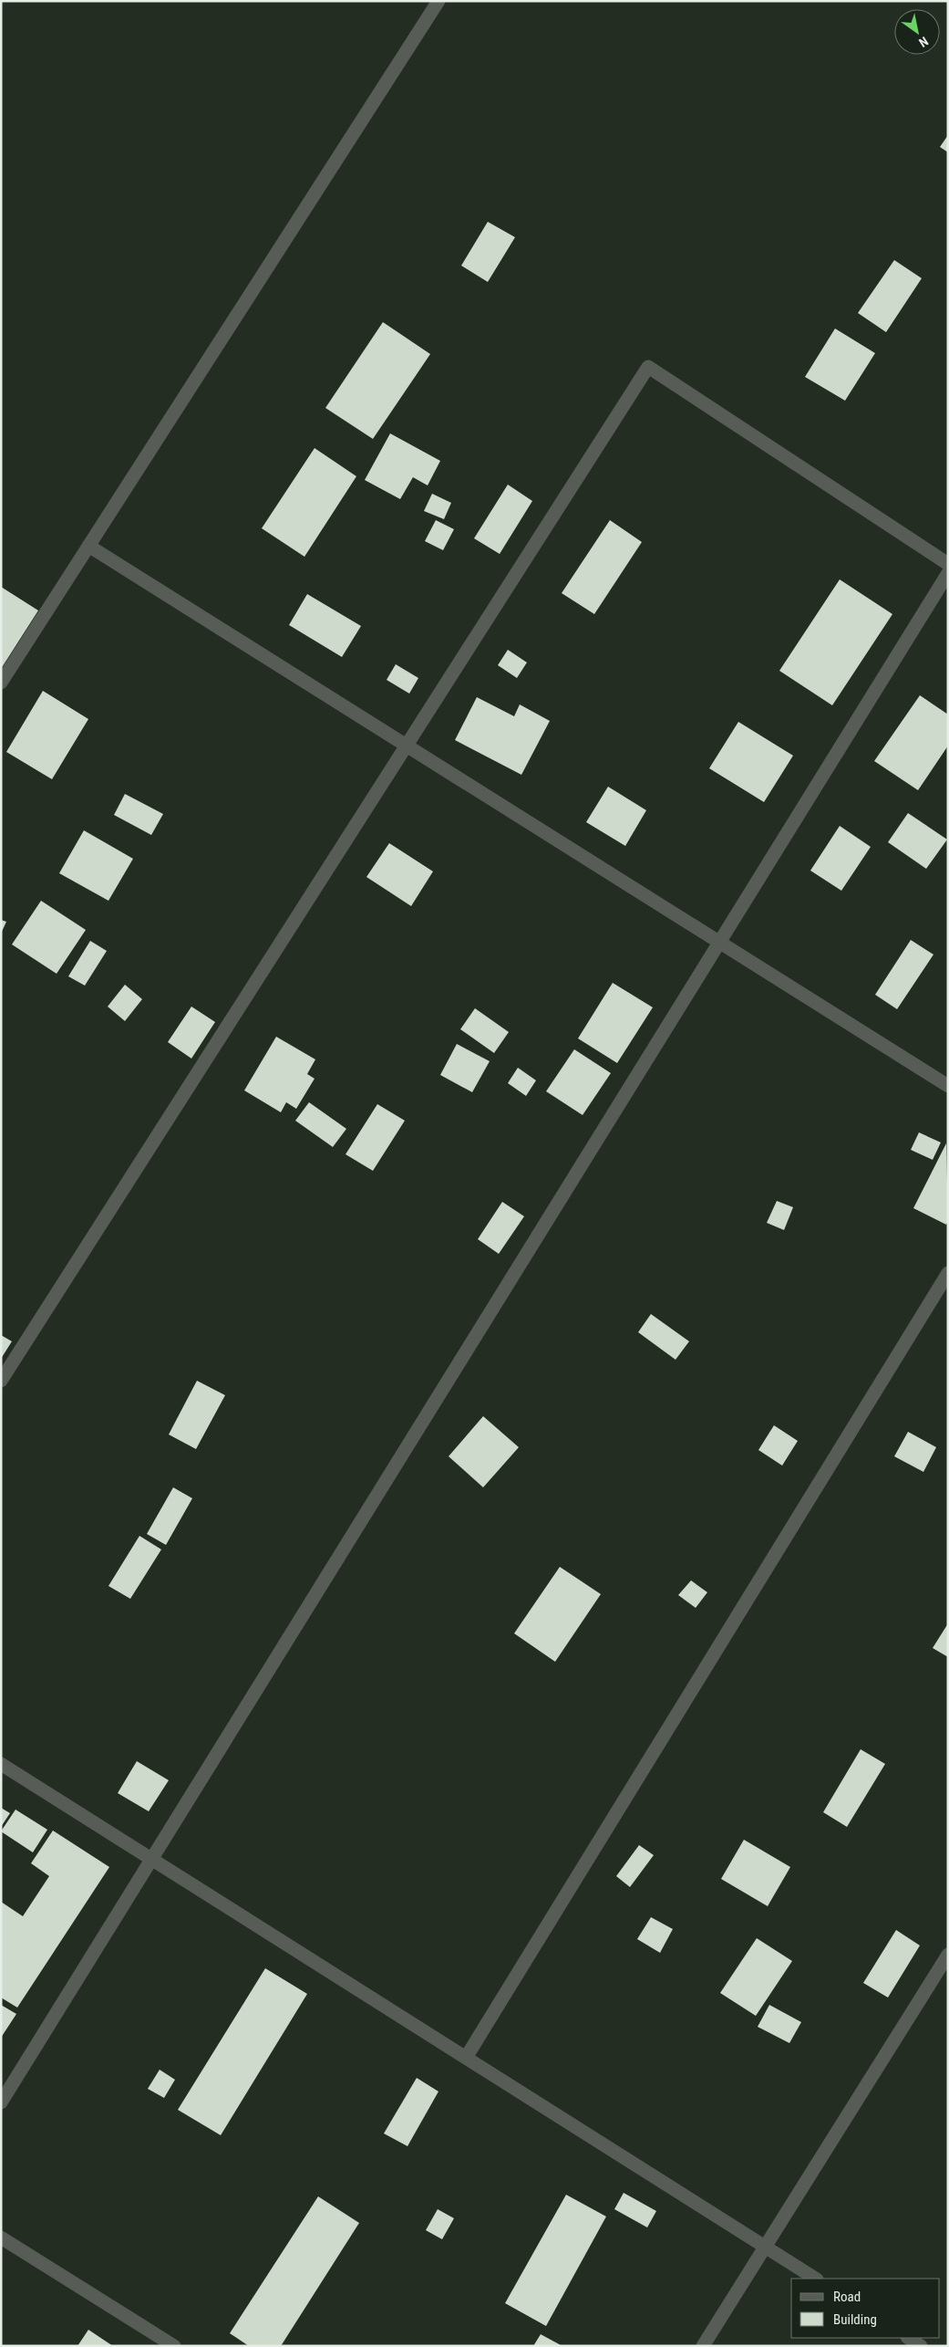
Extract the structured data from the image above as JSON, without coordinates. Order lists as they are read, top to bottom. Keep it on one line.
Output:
{"legend":["Road","Building"],"north":"bottom right"}
